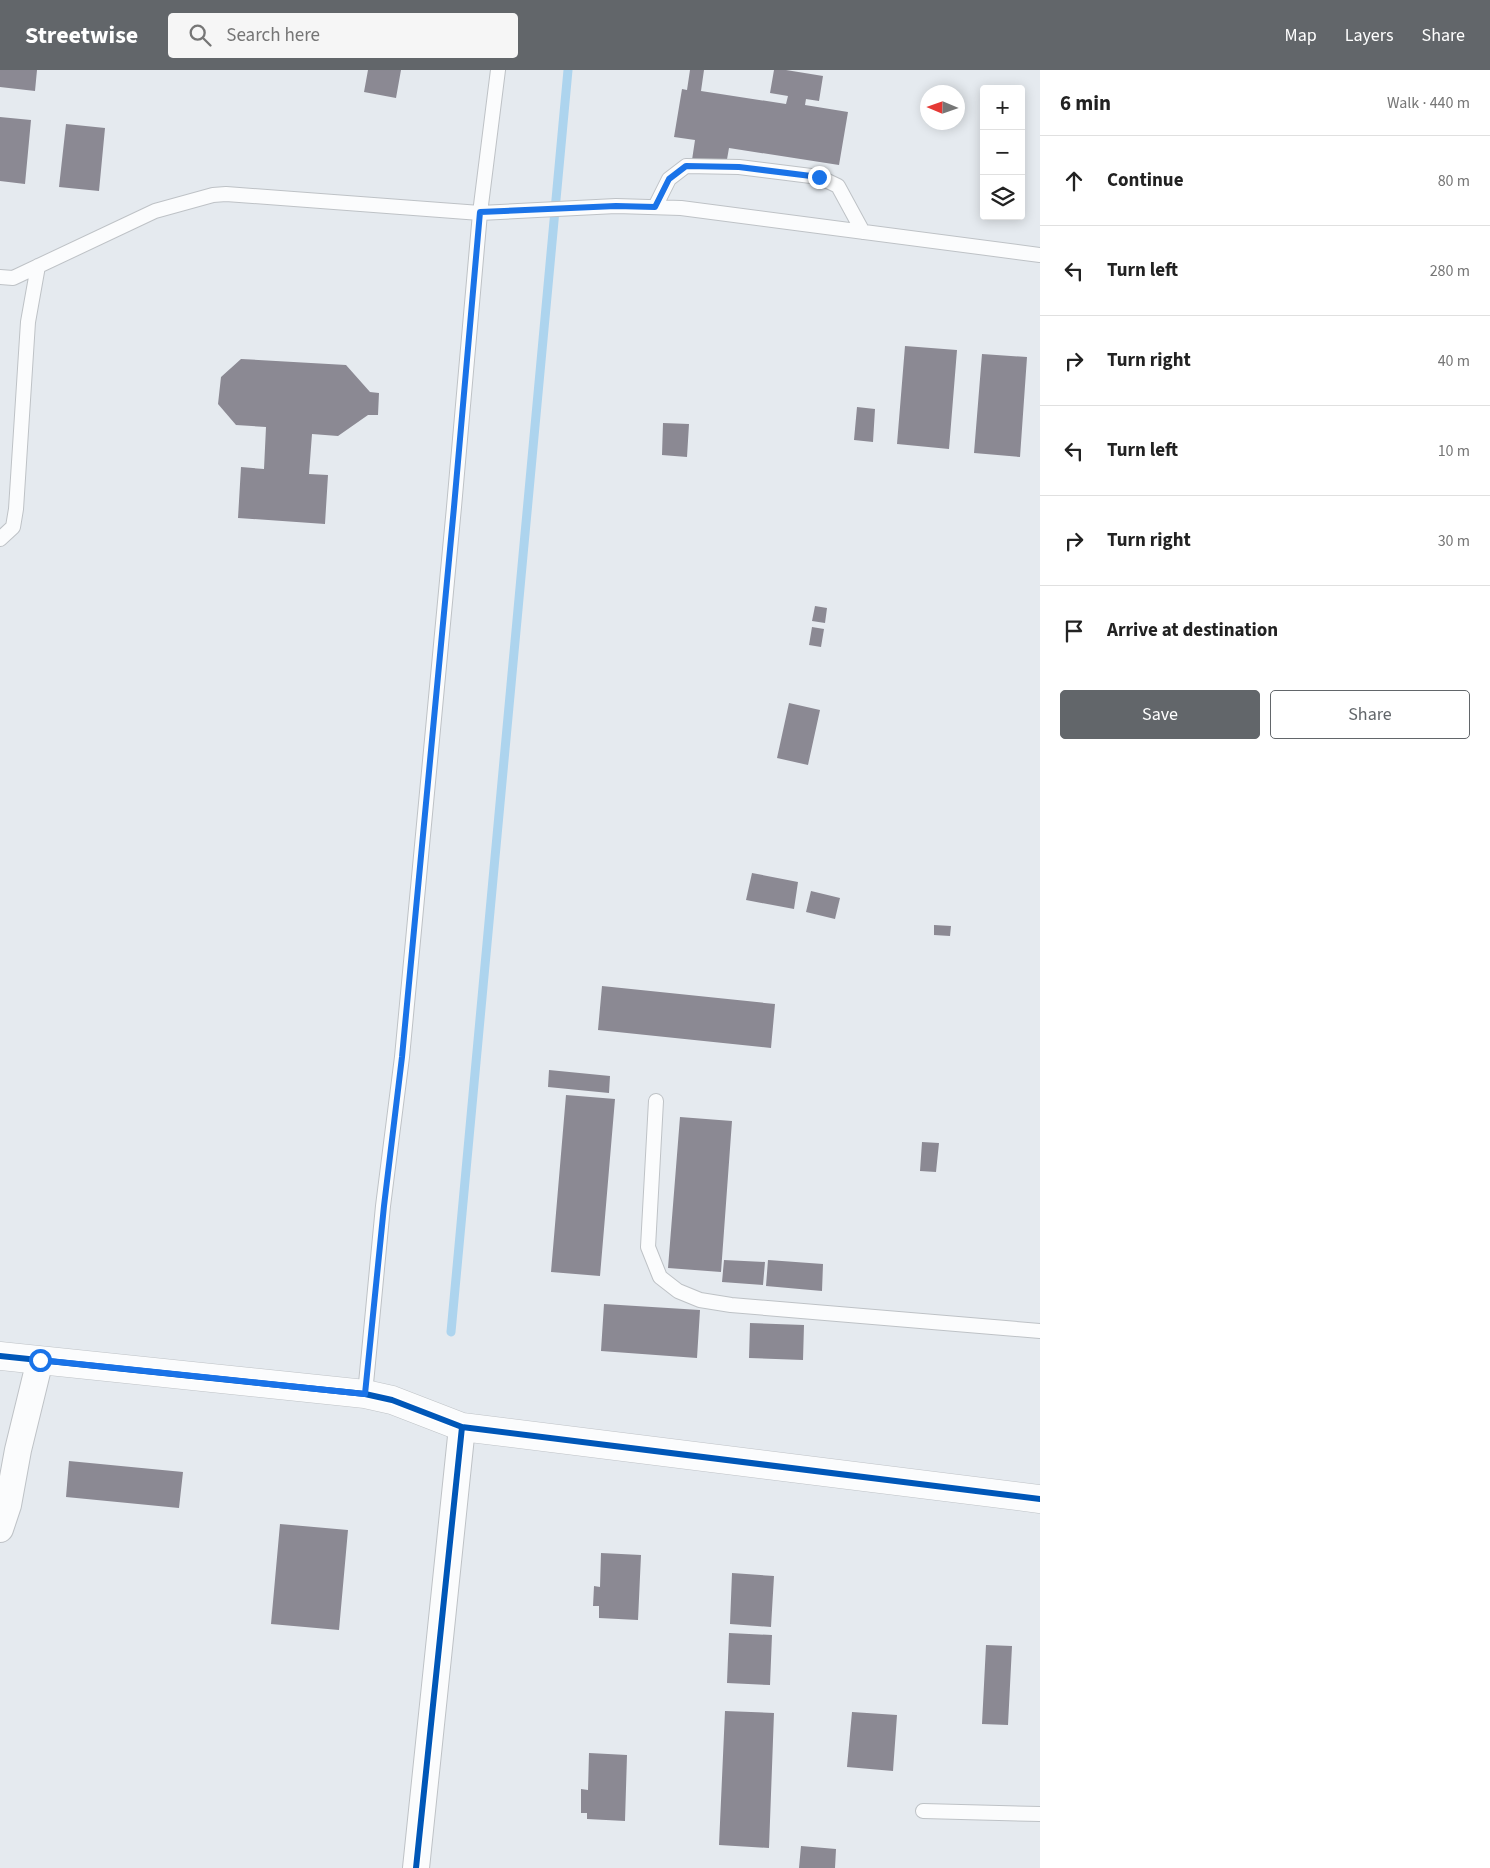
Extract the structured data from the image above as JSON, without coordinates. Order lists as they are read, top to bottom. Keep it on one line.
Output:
{"north":"left","page":{"header":"Streetwise","search":"Search here","nav":["Map","Layers","Share"],"heading":["6 min","Walk · 440 m"],"map_buttons":["+","−"],"list":[["Continue","80 m"],["Turn left","280 m"],["Turn right","40 m"],["Turn left","10 m"],["Turn right","30 m"],"Arrive at destination"],"buttons":["Save","Share"]}}
